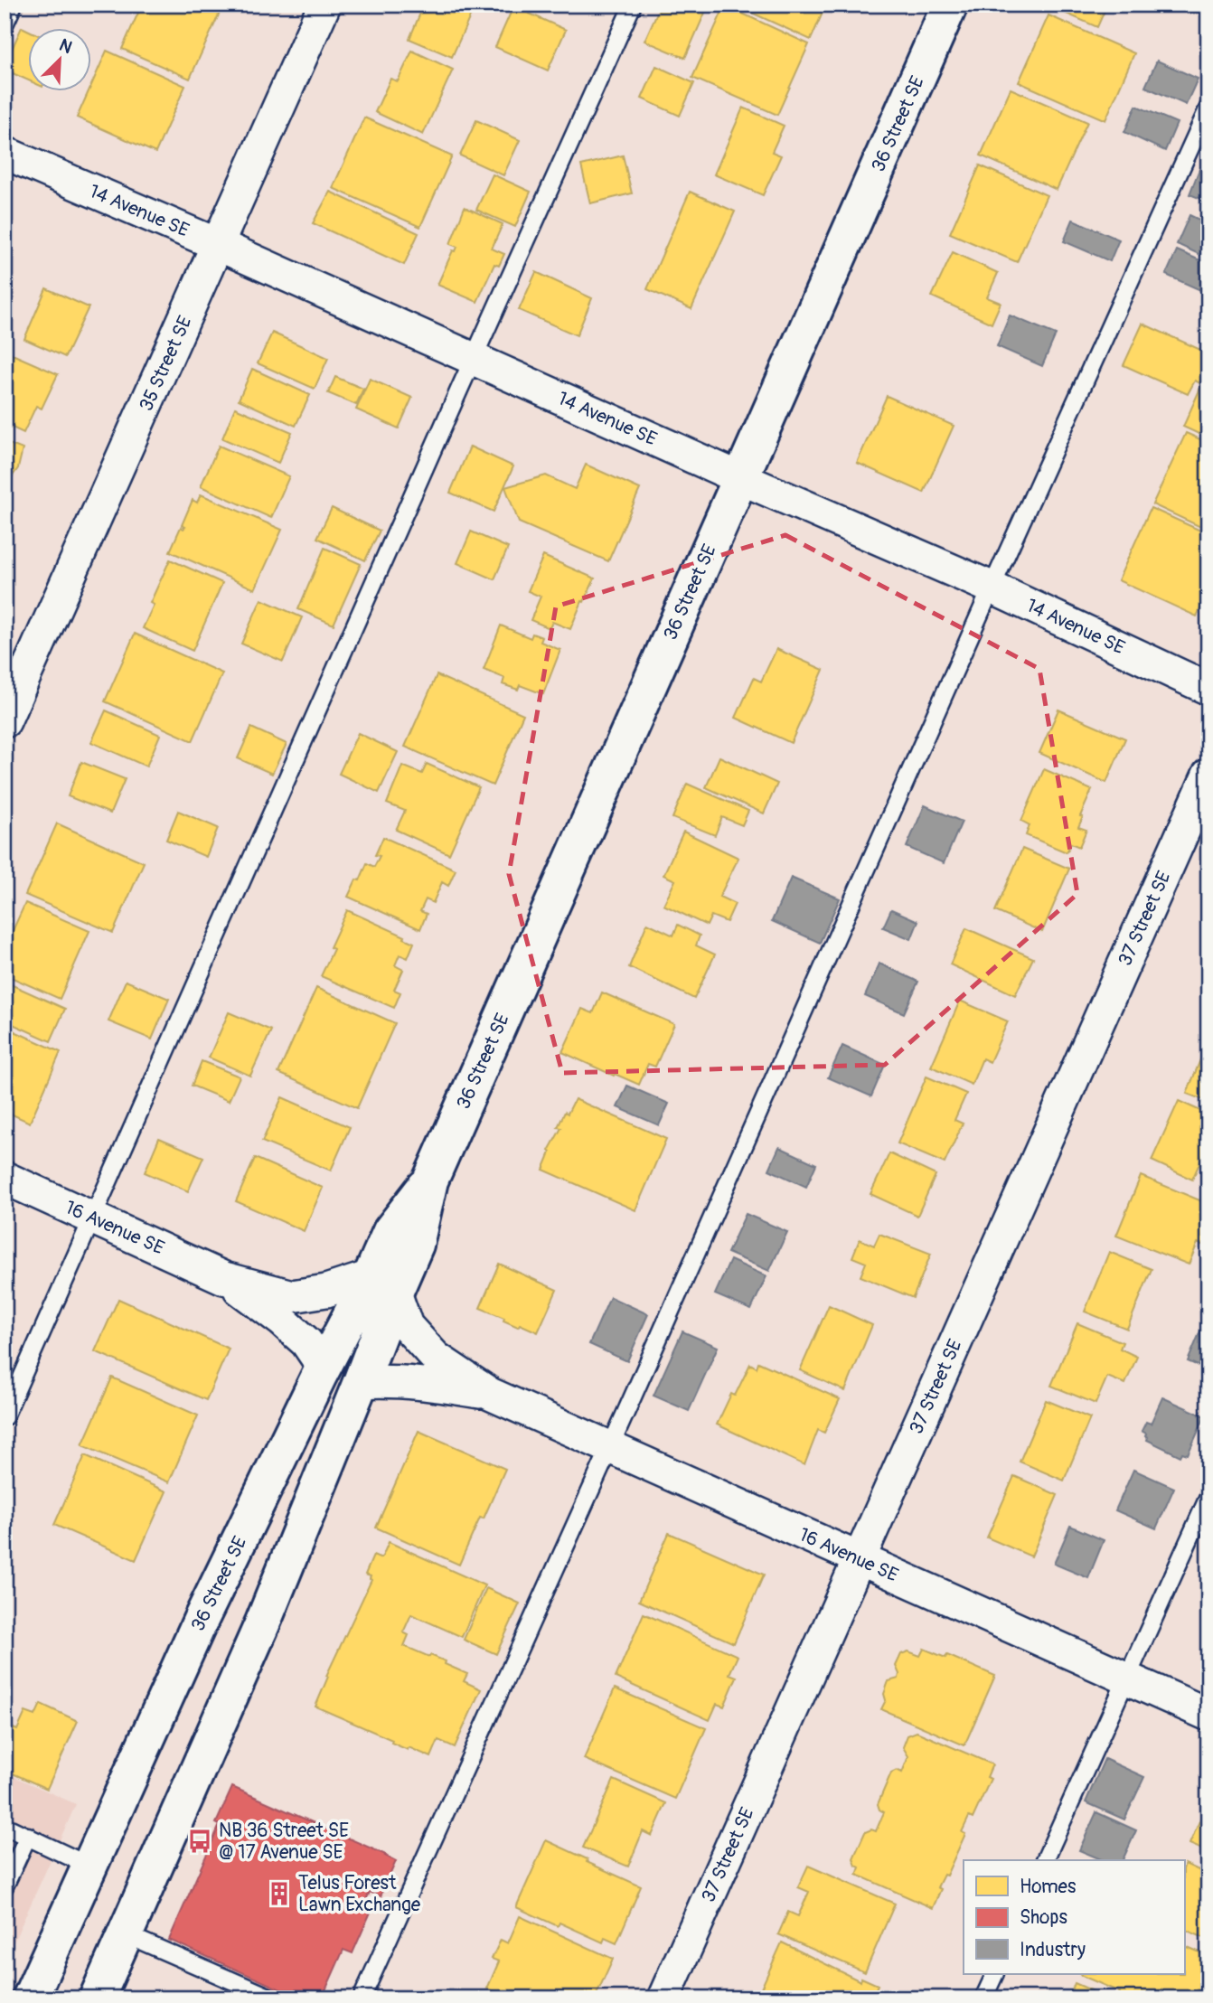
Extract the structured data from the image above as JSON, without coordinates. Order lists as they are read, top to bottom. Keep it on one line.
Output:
{"streets":{"main road":["36 Street SE"],"street":["14 Avenue SE","35 Street SE","37 Street SE","16 Avenue SE"]},"crossings":[["36 Street SE","14 Avenue SE"],["36 Street SE","16 Avenue SE"],["14 Avenue SE","35 Street SE"],["37 Street SE","16 Avenue SE"]],"places":{"bus stop":["NB 36 Street SE @ 17 Avenue SE"],"building":["Telus Forest Lawn Exchange"]},"legend":["Homes","Shops","Industry"],"north":"top right"}
